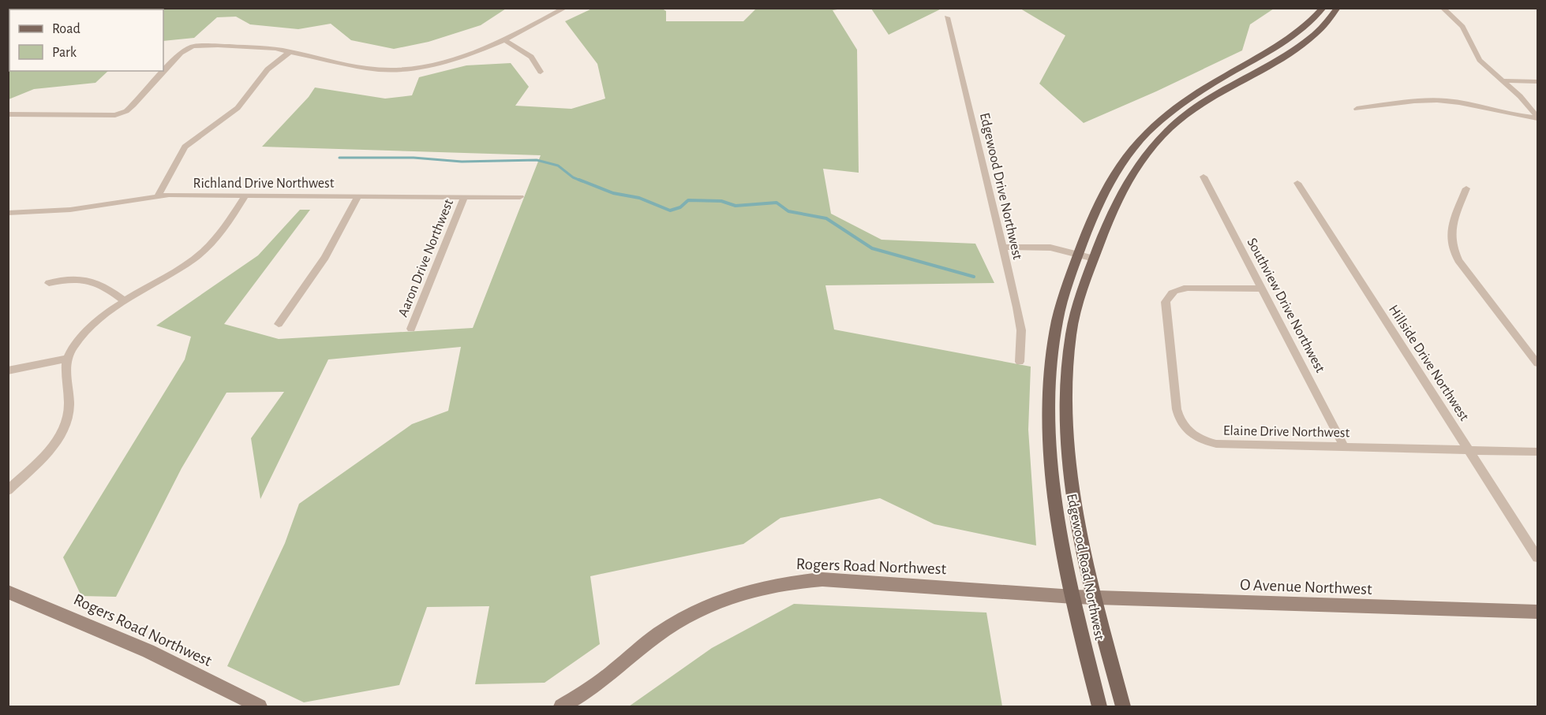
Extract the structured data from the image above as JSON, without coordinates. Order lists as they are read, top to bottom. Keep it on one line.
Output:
{"streets":{"main road":["Edgewood Road Northwest"],"street":["Richland Drive Northwest","Edgewood Drive Northwest","Aaron Drive Northwest","Southview Drive Northwest","Hillside Drive Northwest","Elaine Drive Northwest","Rogers Road Northwest","O Avenue Northwest"]},"crossings":[["Richland Drive Northwest","Aaron Drive Northwest"],["Southview Drive Northwest","Elaine Drive Northwest"],["Hillside Drive Northwest","Elaine Drive Northwest"],["Rogers Road Northwest","Edgewood Road Northwest"],["Rogers Road Northwest","O Avenue Northwest"],["Edgewood Road Northwest","O Avenue Northwest"]],"legend":["Road","Park"]}
